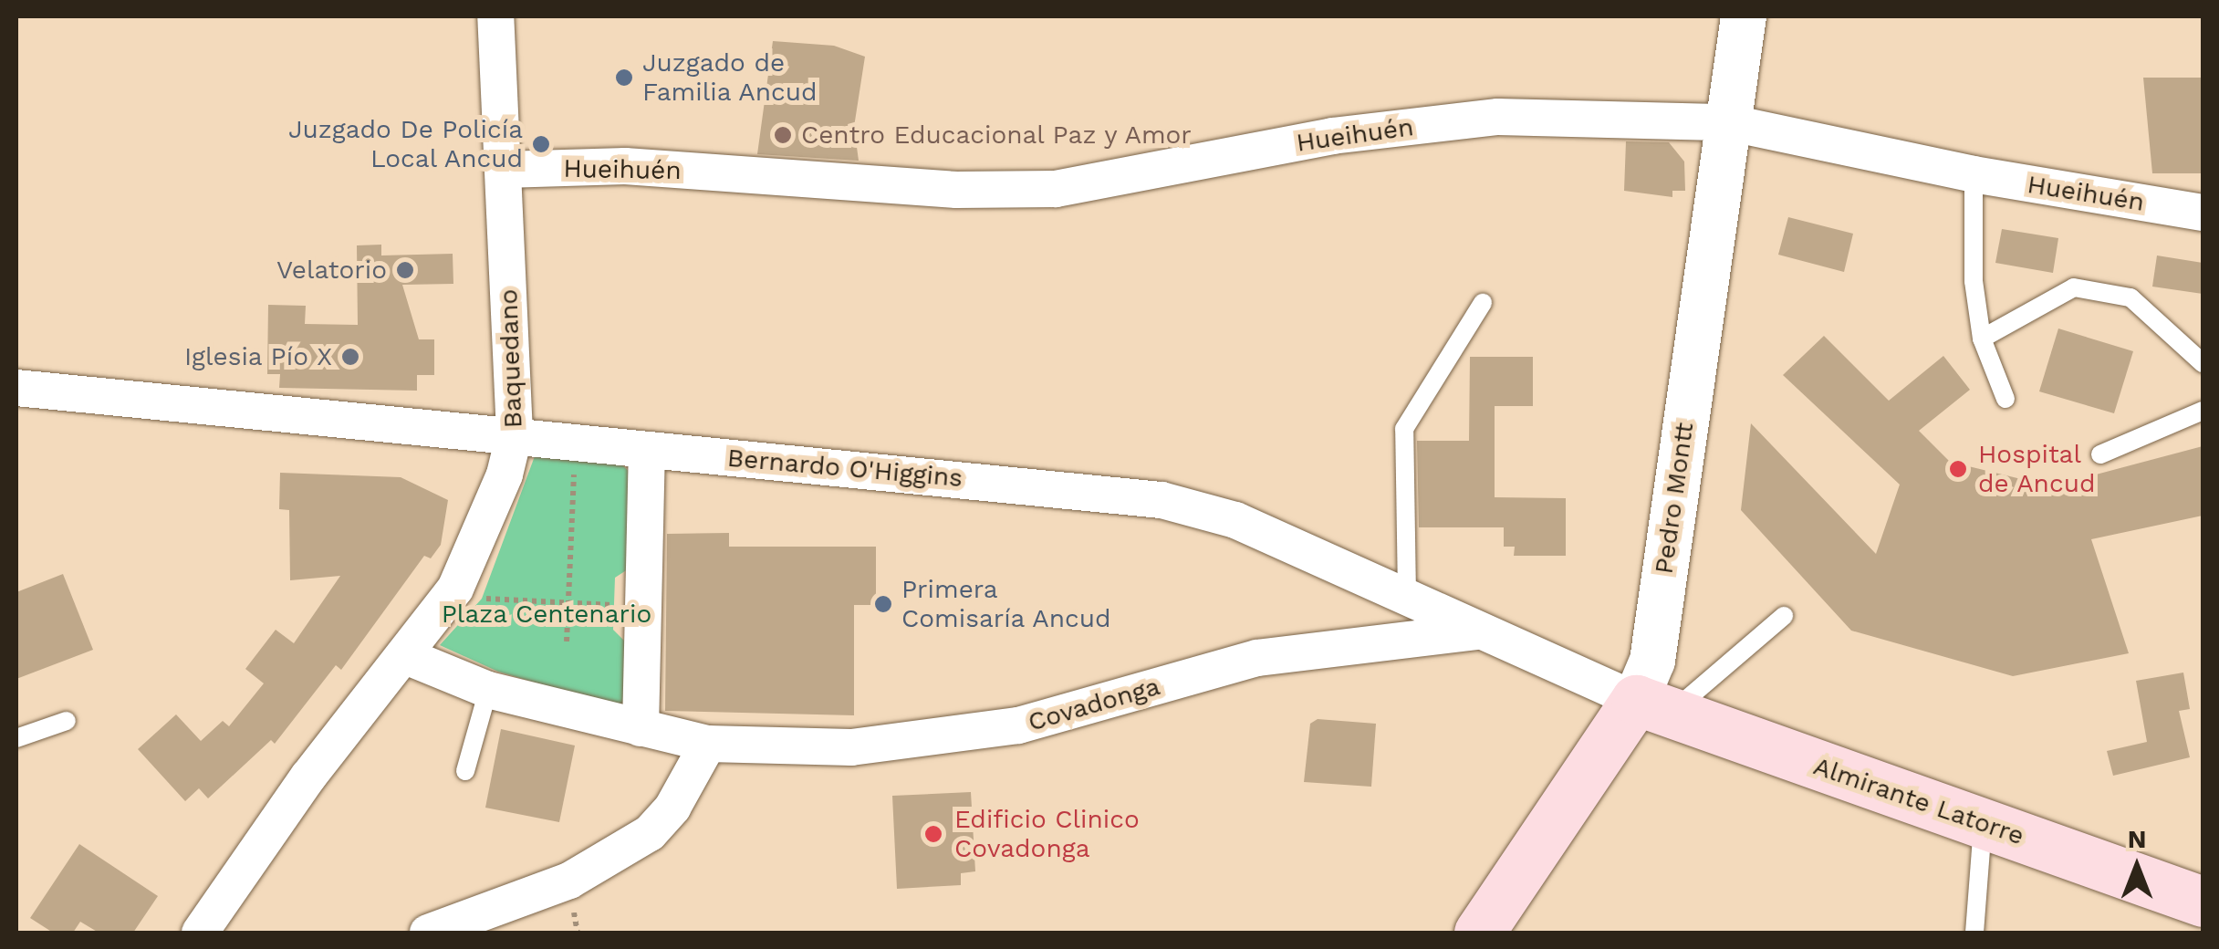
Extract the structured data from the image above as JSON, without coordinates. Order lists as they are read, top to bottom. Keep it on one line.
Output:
{"streets":{"main road":["Pedro Montt","Almirante Latorre"],"street":["Hueihuén","Baquedano","Bernardo O'Higgins","Covadonga"]},"crossings":[["Hueihuén","Baquedano"],["Hueihuén","Pedro Montt"],["Baquedano","Bernardo O'Higgins"],["Baquedano","Covadonga"],["Bernardo O'Higgins","Pedro Montt"],["Bernardo O'Higgins","Covadonga"],["Bernardo O'Higgins","Almirante Latorre"],["Pedro Montt","Almirante Latorre"]],"parks":["Plaza Centenario"],"places":["Juzgado de Familia Ancud","Centro Educacional Paz y Amor","Juzgado De Policía Local Ancud","Velatorio","Iglesia Pío X","Hospital de Ancud","Primera Comisaría Ancud","Edificio Clinico Covadonga"],"north":"top"}
